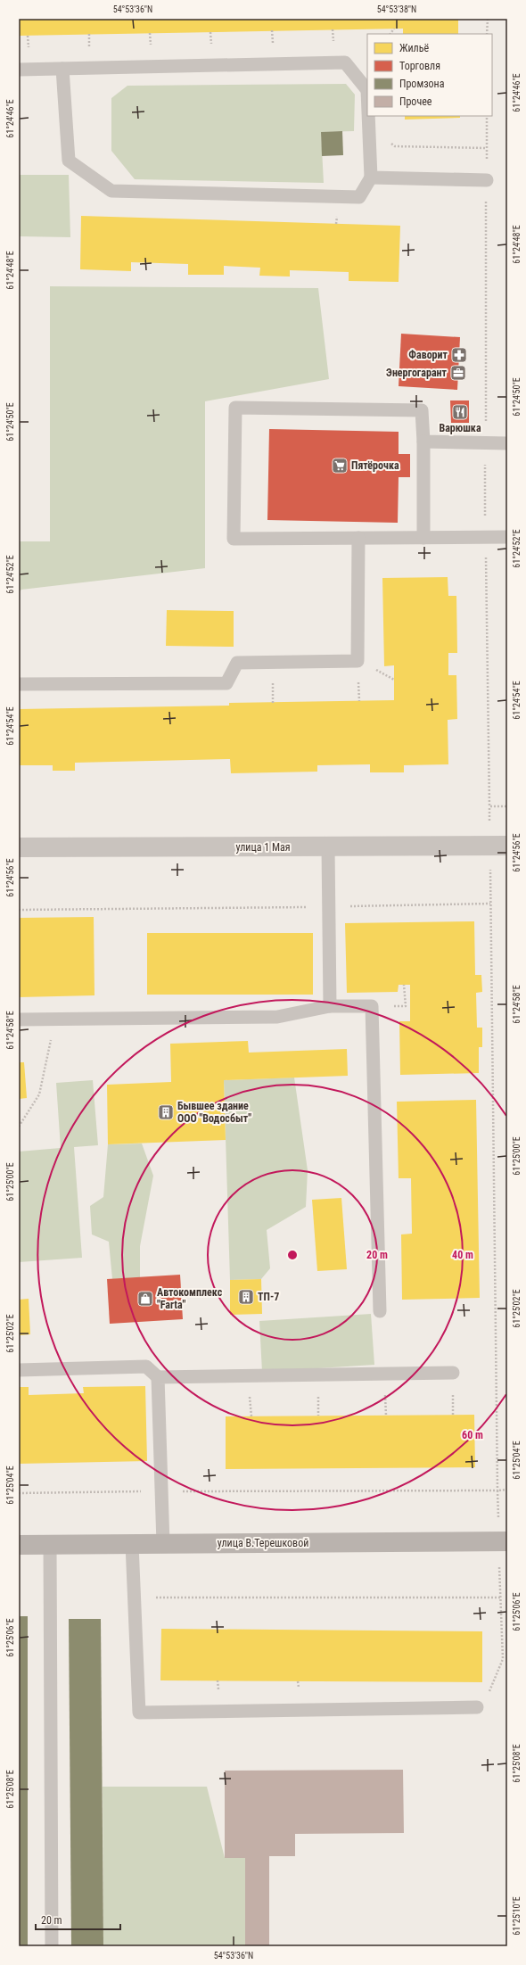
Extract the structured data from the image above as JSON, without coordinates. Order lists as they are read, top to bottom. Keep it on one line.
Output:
{"streets":{"main road":["улица В.Терешковой"],"street":["улица 1 Мая"]},"places":{"pharmacy":["Фаворит"],"office":["Энергогарант"],"restaurant":["Варюшка"],"supermarket":["Пятёрочка"],"building":["Бывшее здание ООО \"Водосбыт\"","ТП-7"],"shop":["Автокомплекс \"Farta\""]},"legend":["Жильё","Торговля","Промзона","Прочее"],"scale_bar":"20 m","coordinates":["54°53'36\"N","54°53'38\"N","61°24'46\"E","61°24'48\"E","61°24'50\"E","61°24'52\"E","61°24'54\"E","61°24'56\"E","61°24'58\"E","61°25'00\"E","61°25'02\"E","61°25'04\"E","61°25'06\"E","61°25'08\"E","61°25'10\"E"],"rings":["20 m","40 m","60 m"]}
